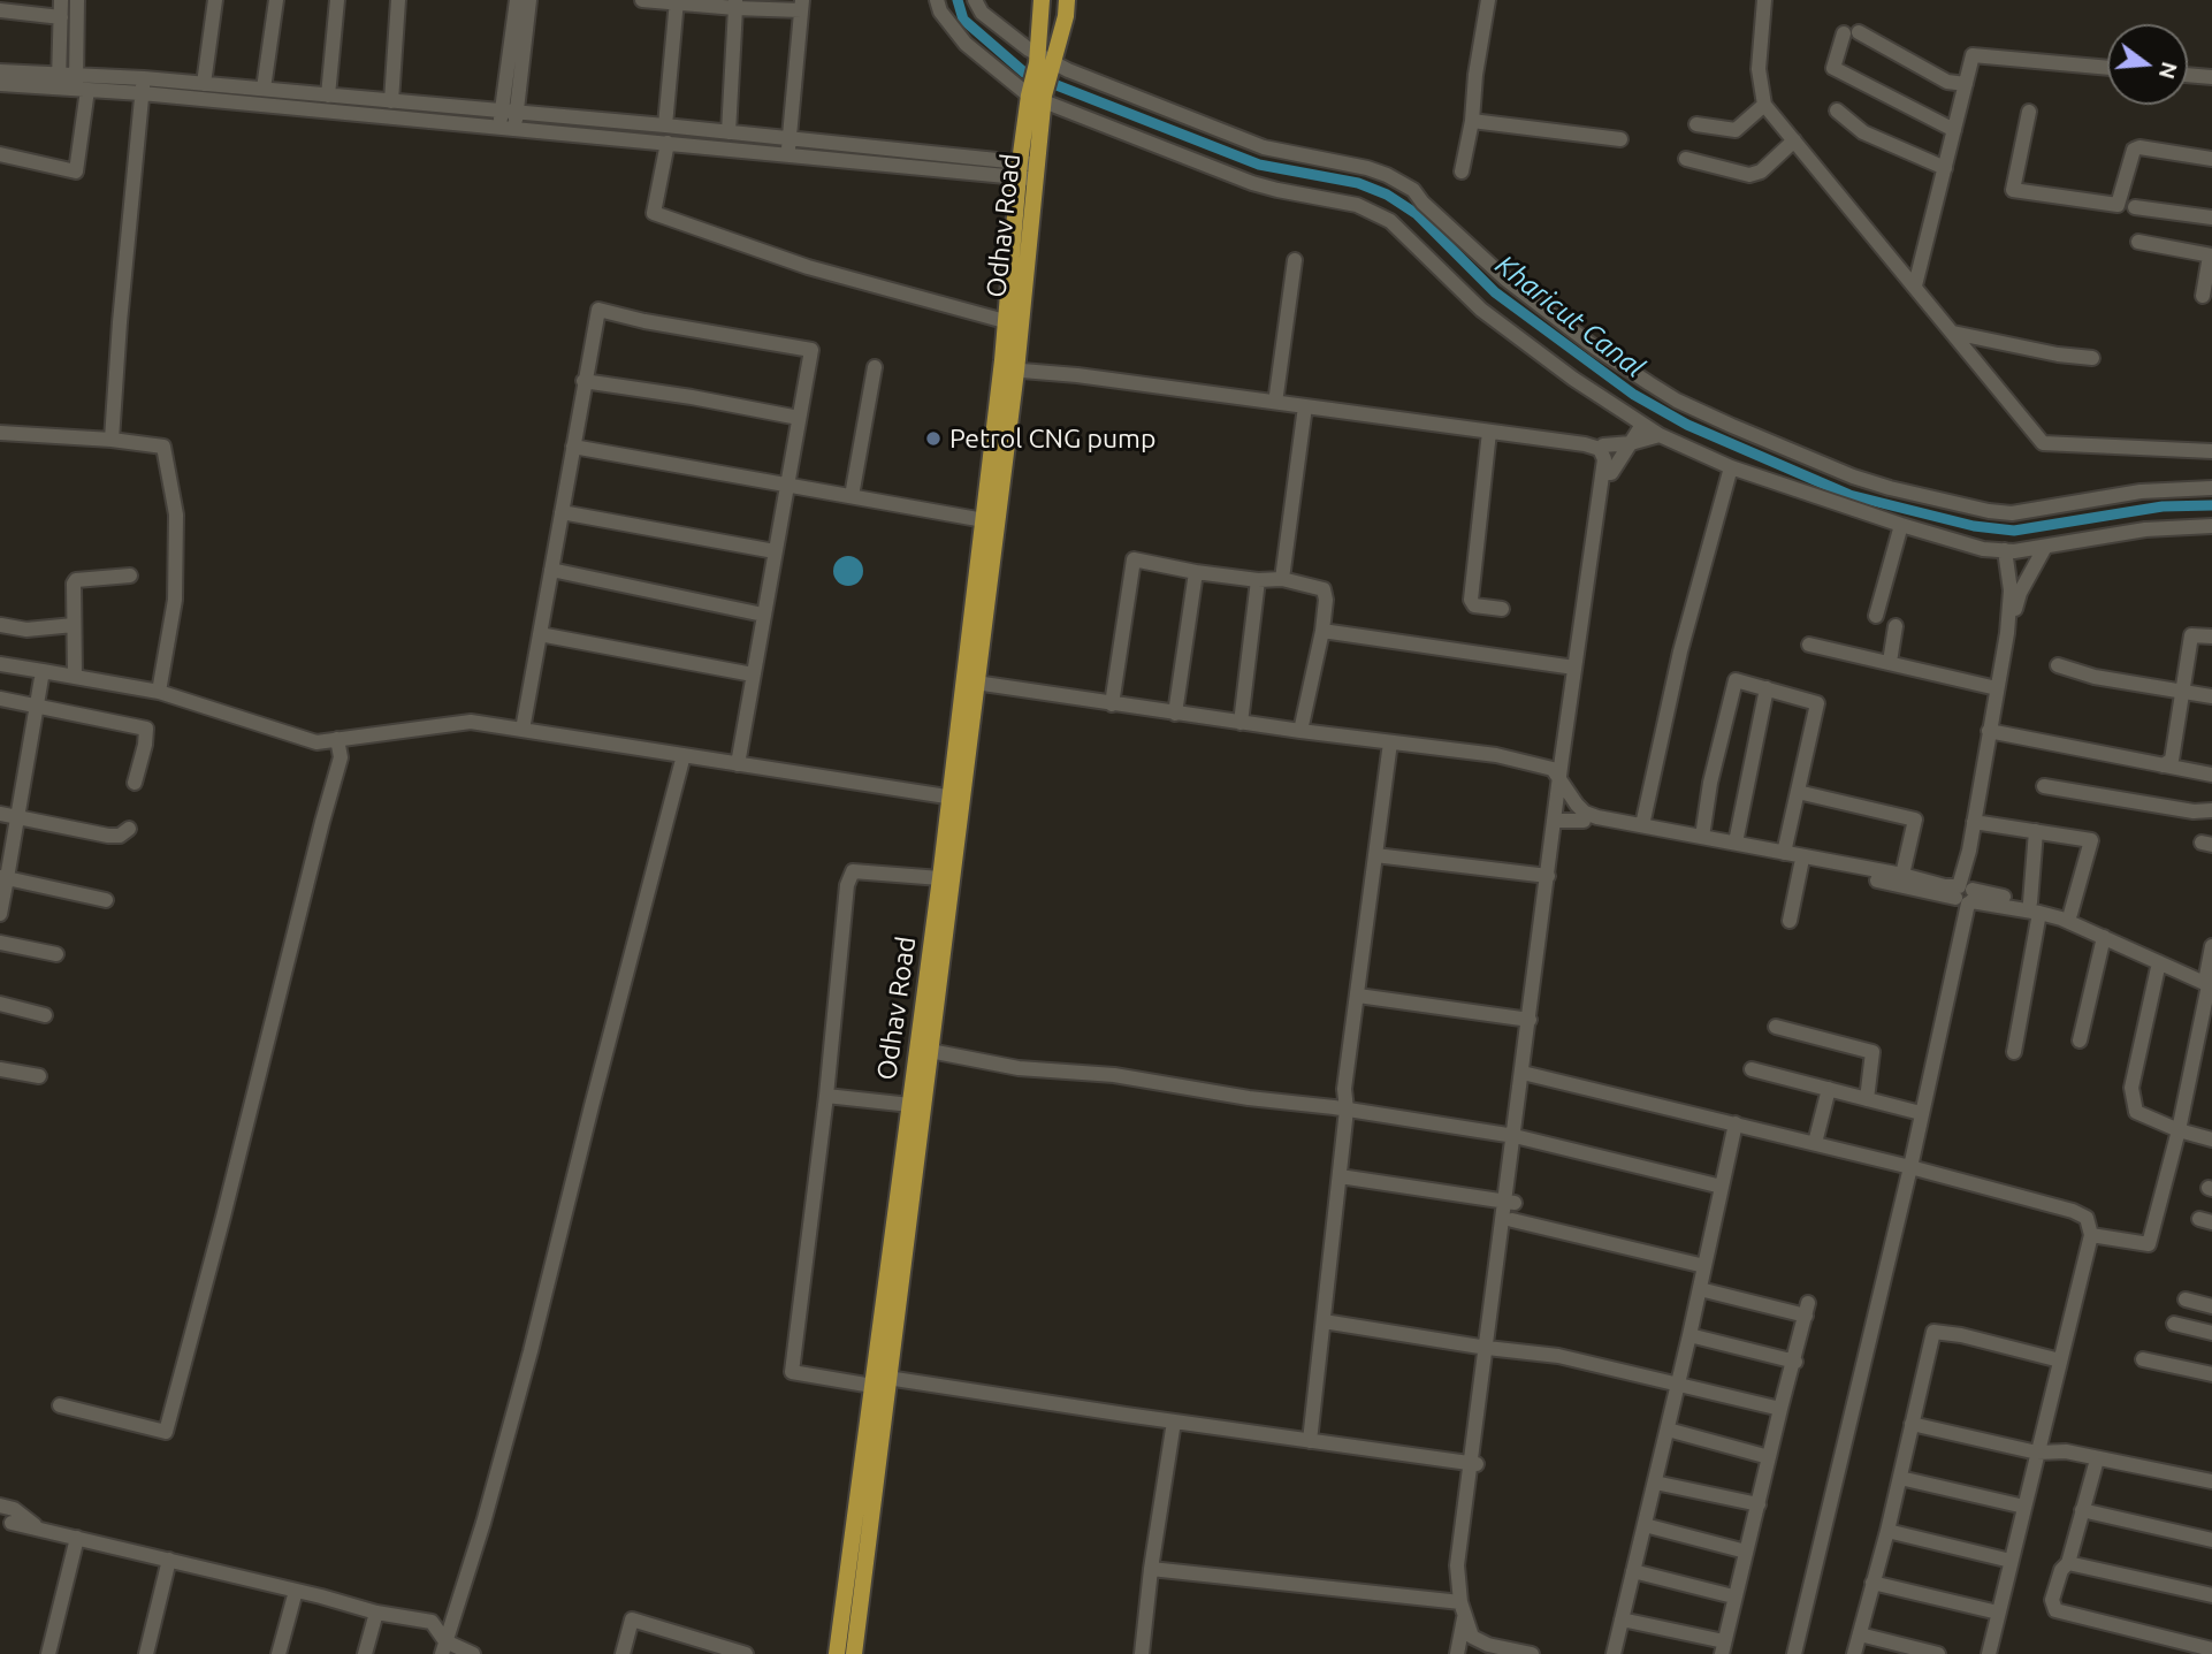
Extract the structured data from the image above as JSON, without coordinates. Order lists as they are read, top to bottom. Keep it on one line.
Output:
{"streets":{"main road":["Odhav Road"]},"water":["Kharicut Canal"],"places":["Petrol CNG pump"],"north":"right"}
